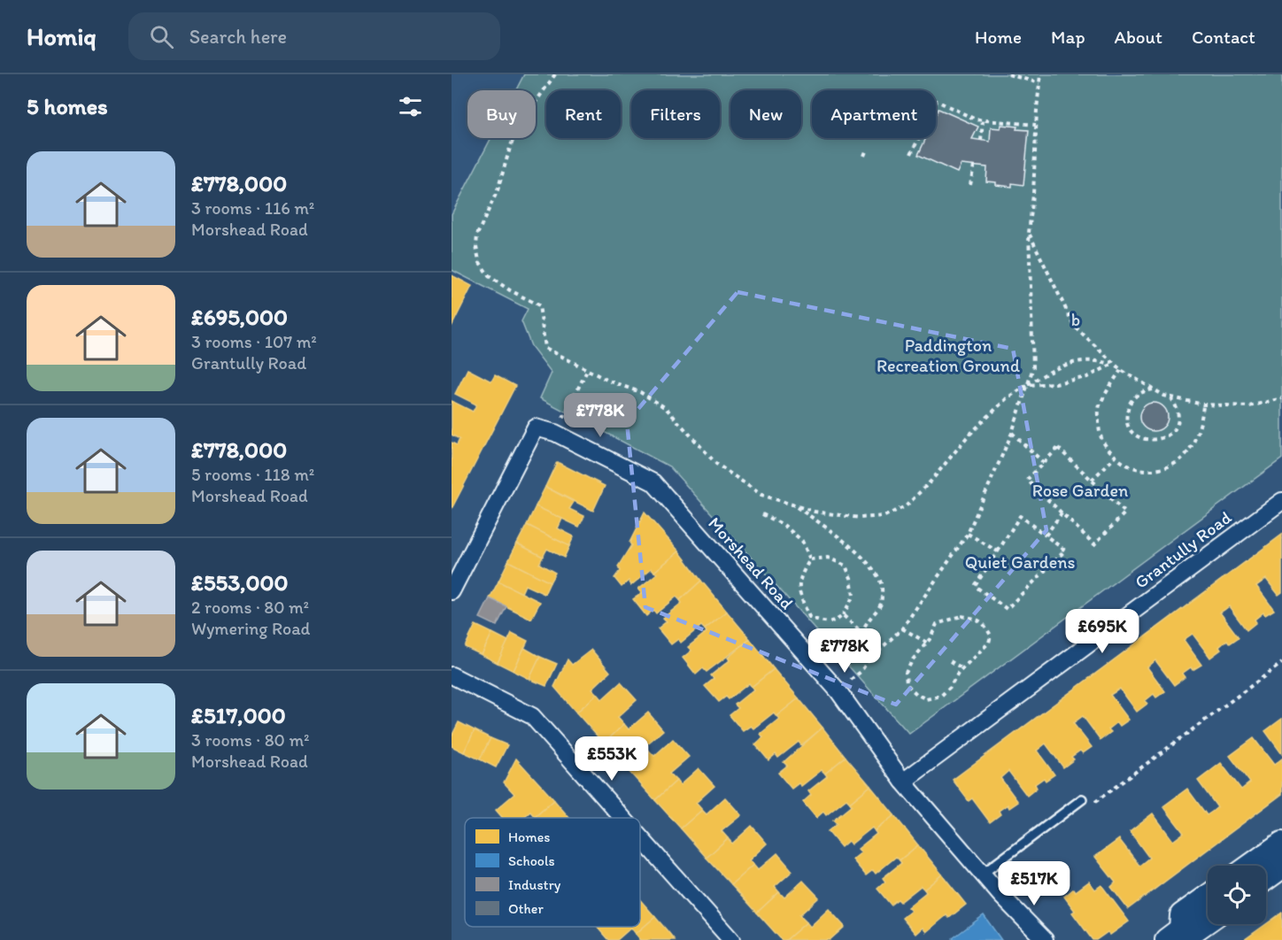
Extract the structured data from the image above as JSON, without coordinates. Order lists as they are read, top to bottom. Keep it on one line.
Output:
{"streets":{"street":["Grantully Road","Morshead Road"]},"crossings":[["Grantully Road","Morshead Road"]],"parks":["b","Paddington Recreation Ground","Rose Garden","Quiet Gardens"],"legend":["Homes","Schools","Industry","Other"],"page":{"header":"Homiq","search":"Search here","nav":["Home","Map","About","Contact"],"heading":"5 homes","chip":["Buy","Rent","Filters","New","Apartment"],"list":[{"name":"£778,000","note":"3 rooms · 116 m² · Morshead Road"},{"name":"£695,000","note":"3 rooms · 107 m² · Grantully Road"},{"name":"£778,000","note":"5 rooms · 118 m² · Morshead Road"},{"name":"£553,000","note":"2 rooms · 80 m² · Wymering Road"},{"name":"£517,000","note":"3 rooms · 80 m² · Morshead Road"}],"price":["£778K","£695K","£778K","£553K","£517K"]}}
